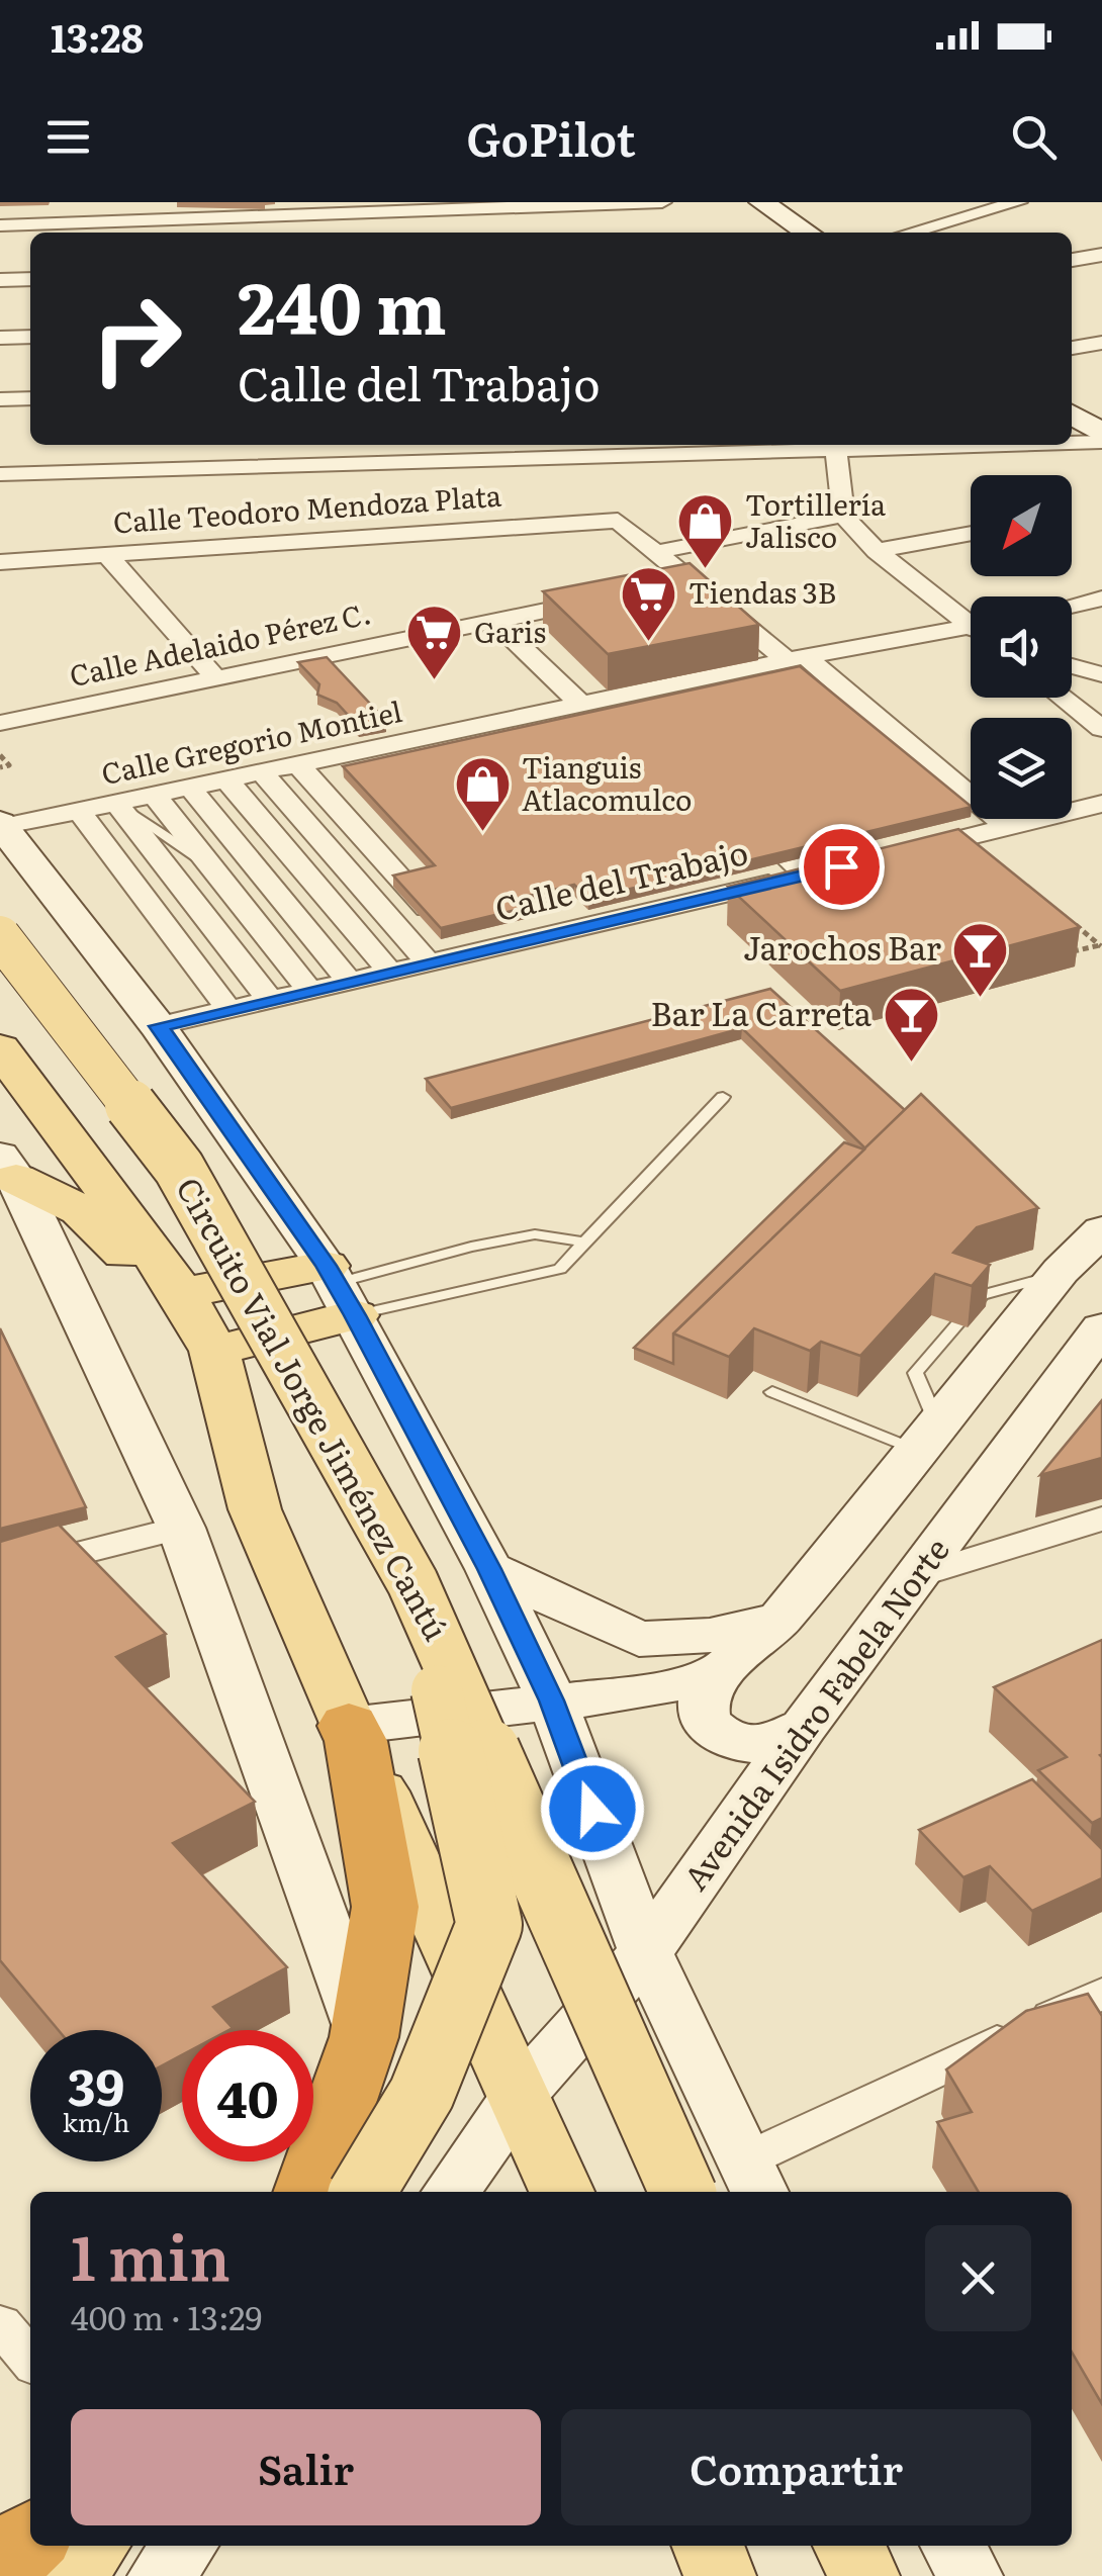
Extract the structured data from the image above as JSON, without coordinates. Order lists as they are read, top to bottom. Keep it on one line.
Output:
{"streets":{"main road":["Circuito Vial Jorge Jiménez Cantú"],"street":["Calle Teodoro Mendoza Plata","Calle Adelaido Pérez C.","Calle Gregorio Montiel","Calle del Trabajo","Avenida Isidro Fabela Norte"]},"crossings":[["Calle Gregorio Montiel","Circuito Vial Jorge Jiménez Cantú"],["Calle del Trabajo","Circuito Vial Jorge Jiménez Cantú"],["Circuito Vial Jorge Jiménez Cantú","Avenida Isidro Fabela Norte"]],"places":{"shop":["Tortillería Jalisco","Tianguis Atlacomulco"],"supermarket":["Tiendas 3B","Garis"],"bar":["Jarochos Bar","Bar La Carreta"]},"north":"bottom left","page":{"status":"13:28","header":"GoPilot","turn":["240 m","Calle del Trabajo"],"speed":"39 km/h","limit":"40","heading":["1 min","400 m · 13:29"],"buttons":["Salir","Compartir"]}}
